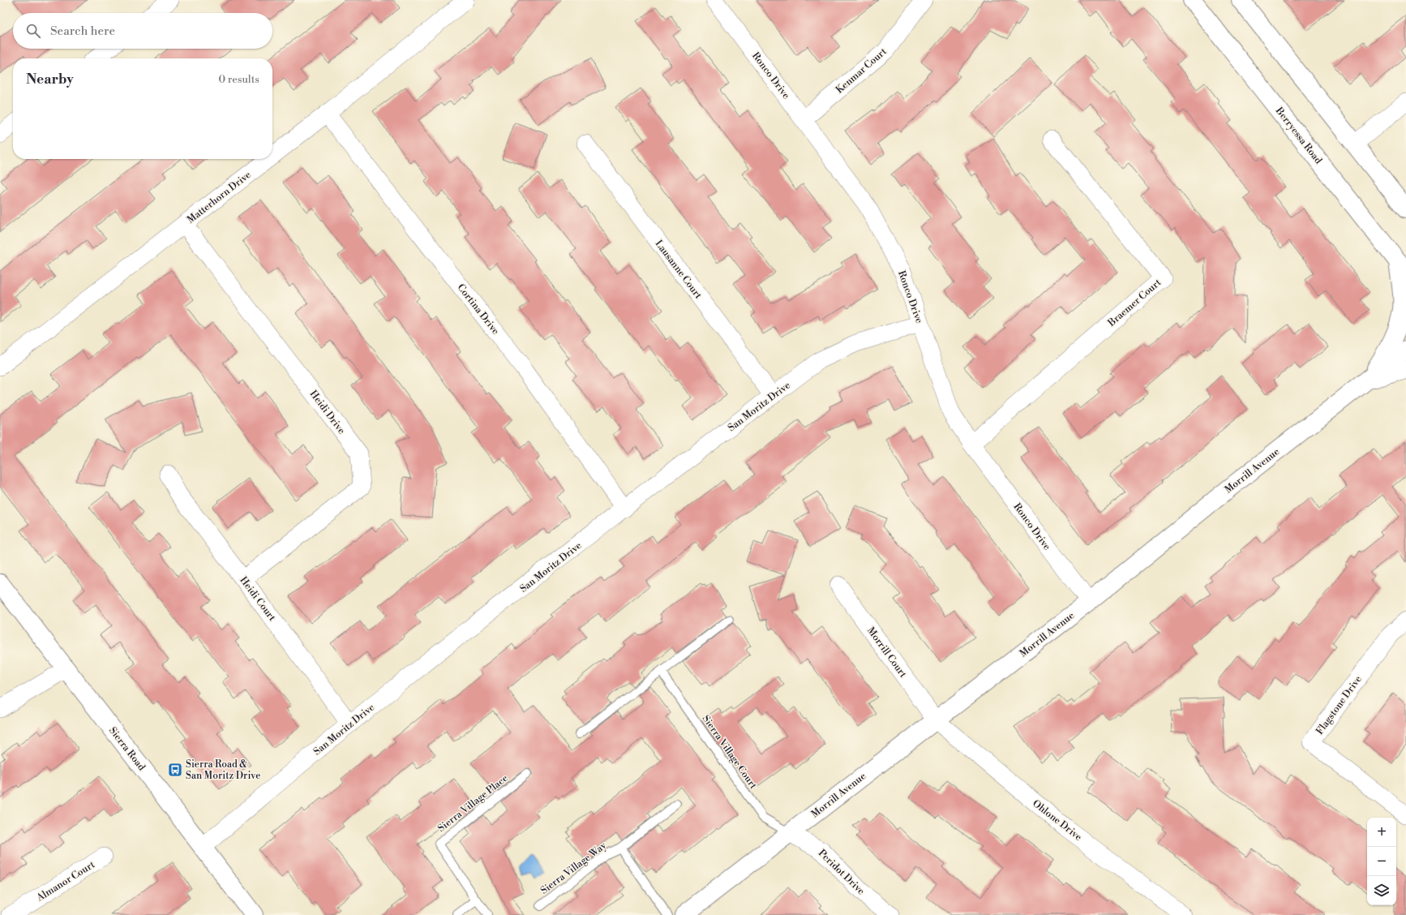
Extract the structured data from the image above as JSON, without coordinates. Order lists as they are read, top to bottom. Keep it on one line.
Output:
{"streets":{"street":["Kenmar Court","Ronco Drive","Berryessa Road","Matterhorn Drive","Lausanne Court","Braemer Court","Cortina Drive","San Moritz Drive","Heidi Drive","Morrill Avenue","Heidi Court","Morrill Court","Flagstone Drive","Sierra Road","Ohlone Drive","Peridot Drive","Almanor Court"],"lane":["Sierra Village Court","Sierra Village Place","Sierra Village Way"]},"crossings":[["Kenmar Court","Ronco Drive"],["Ronco Drive","Braemer Court"],["Ronco Drive","San Moritz Drive"],["Ronco Drive","Morrill Avenue"],["Matterhorn Drive","Cortina Drive"],["Matterhorn Drive","Heidi Drive"],["Lausanne Court","San Moritz Drive"],["Cortina Drive","San Moritz Drive"],["San Moritz Drive","Heidi Court"],["San Moritz Drive","Sierra Road"],["Heidi Drive","Heidi Court"],["Morrill Avenue","Morrill Court"],["Morrill Avenue","Sierra Village Court"],["Morrill Avenue","Ohlone Drive"],["Morrill Avenue","Peridot Drive"],["Morrill Court","Ohlone Drive"],["Sierra Village Court","Peridot Drive"]],"places":{"bus stop":["Sierra Road & San Moritz Drive"]},"page":{"search":"Search here","heading":["Nearby","0 results"],"map_buttons":["+","−"]}}
